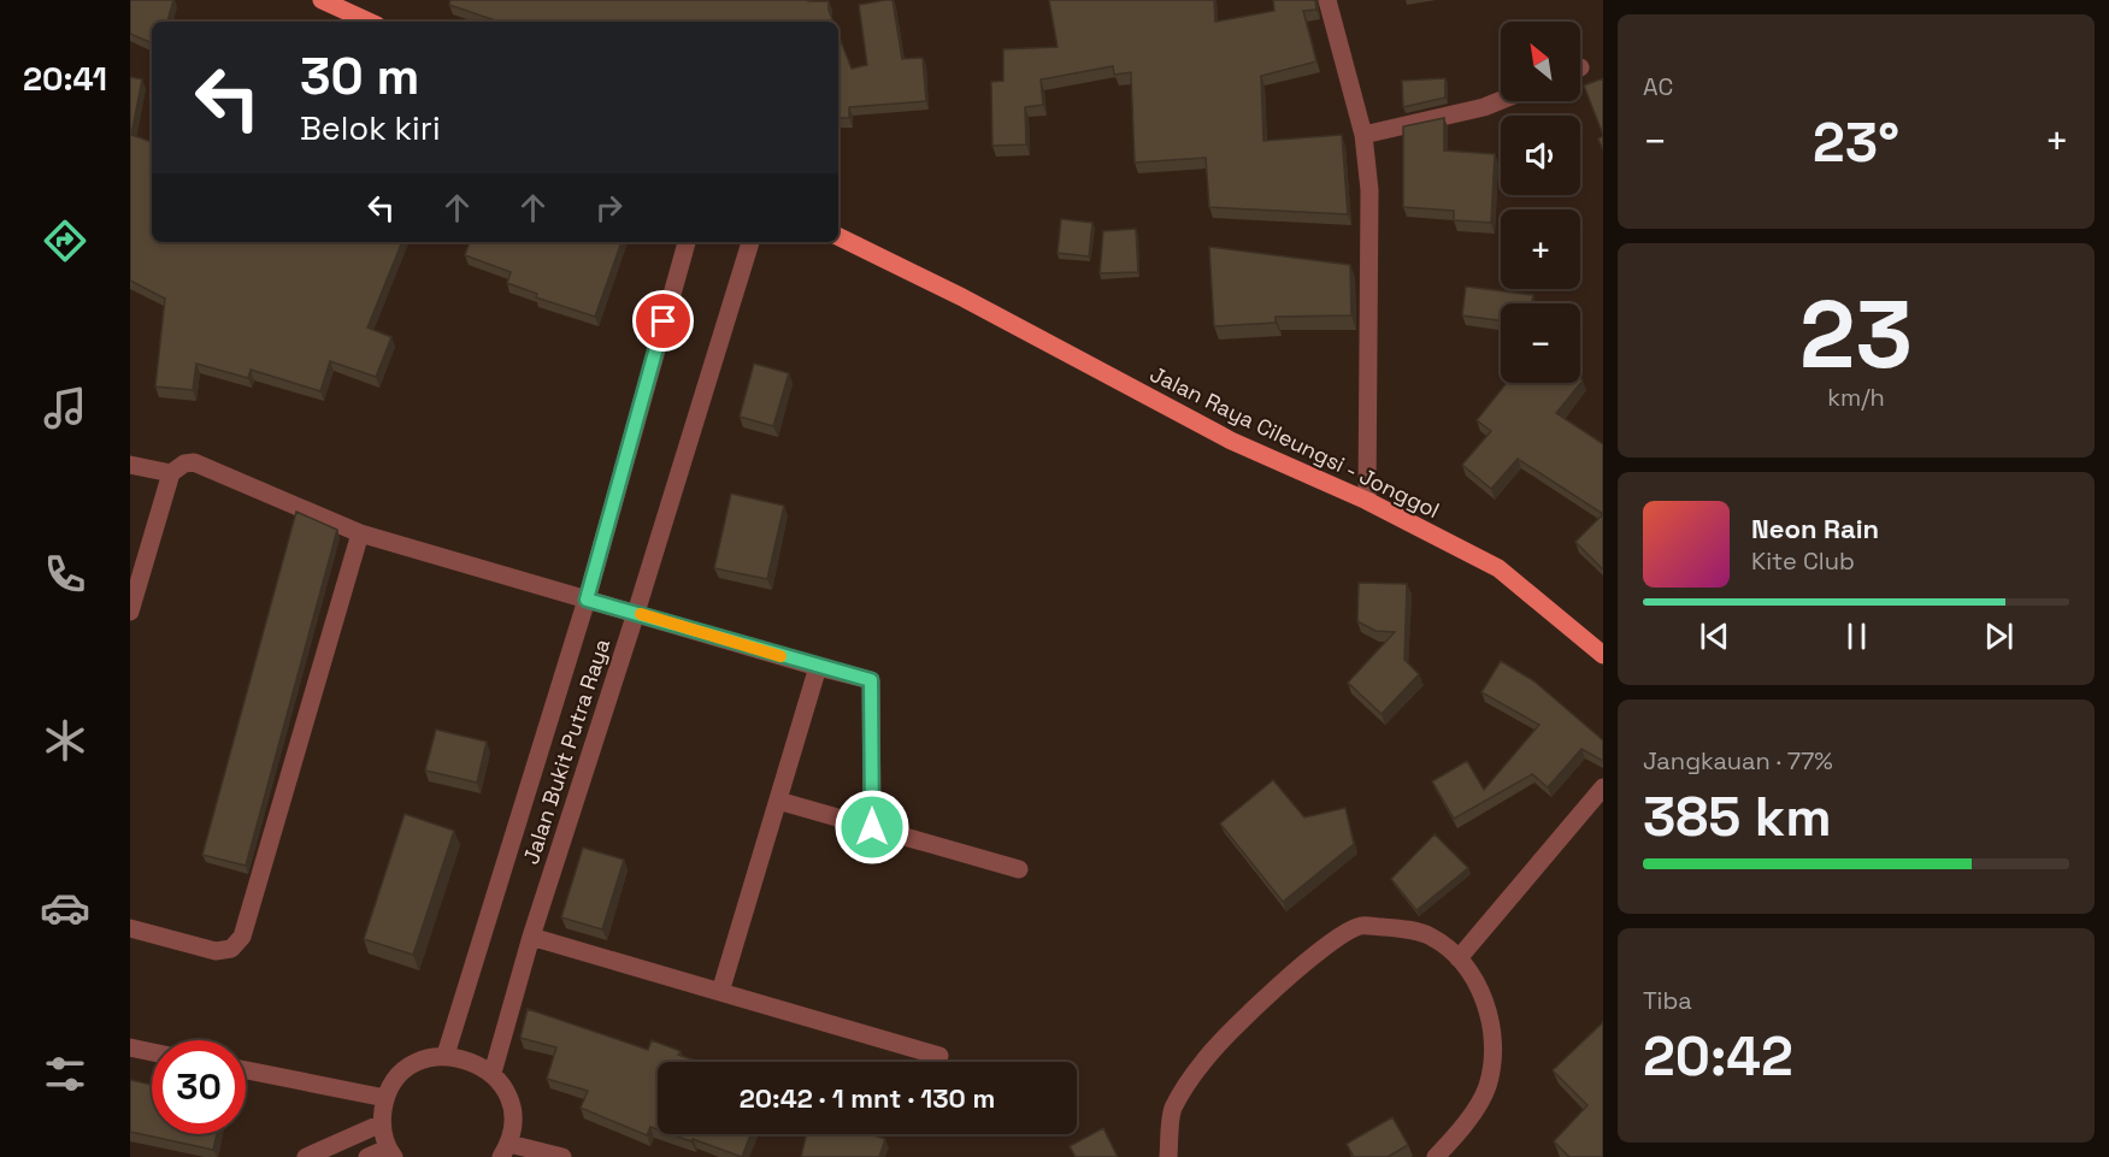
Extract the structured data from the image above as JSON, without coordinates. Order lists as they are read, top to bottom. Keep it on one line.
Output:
{"streets":{"main road":["Jalan Raya Cileungsi - Jonggol"],"street":["Jalan Bukit Putra Raya"]},"north":"top left","page":{"tabs":"20:41","tile":["AC",["23","km/h"],["Jangkauan · 77%","385 km"],["Tiba","20:42"]],"map_buttons":["+","−"],"turn":["30 m","Belok kiri"],"heat":["−","23°","+"],"song":["Neon Rain","Kite Club"],"limit":"30","trip":"20:42 · 1 mnt · 130 m"}}
